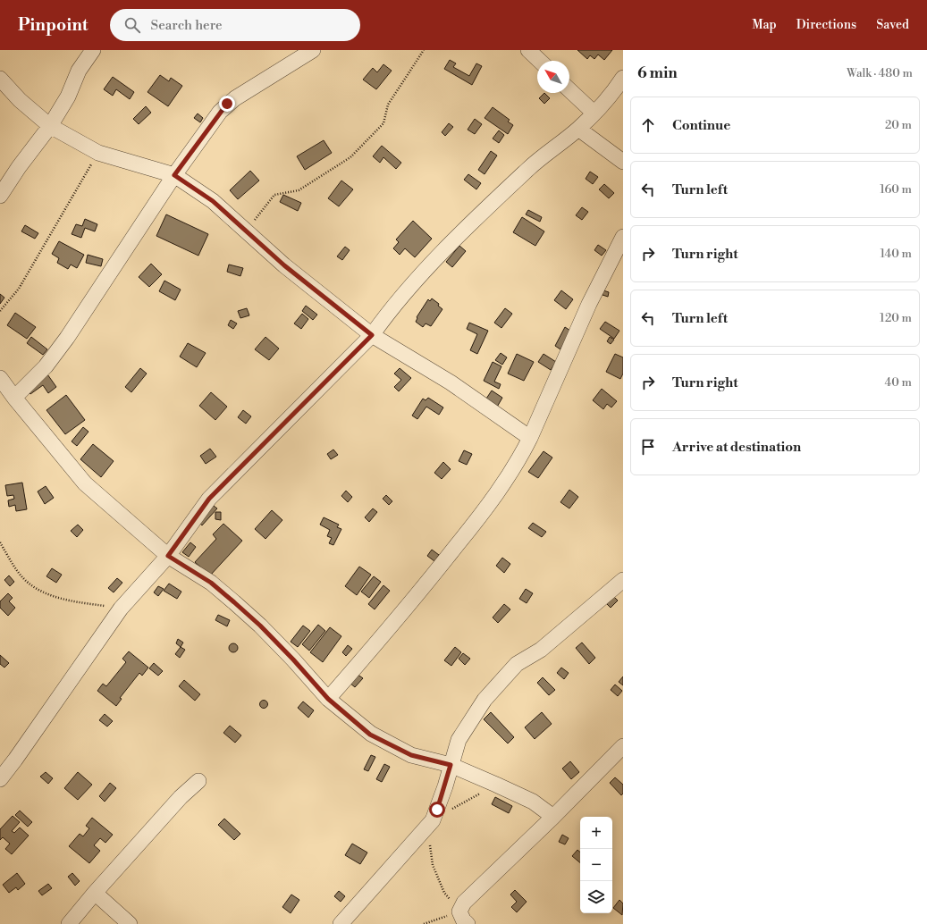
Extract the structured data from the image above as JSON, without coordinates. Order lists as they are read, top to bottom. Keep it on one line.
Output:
{"north":"top left","page":{"header":"Pinpoint","search":"Search here","nav":["Map","Directions","Saved"],"heading":["6 min","Walk · 480 m"],"list":[["Continue","20 m"],["Turn left","160 m"],["Turn right","140 m"],["Turn left","120 m"],["Turn right","40 m"],"Arrive at destination"],"map_buttons":["+","−"]}}
